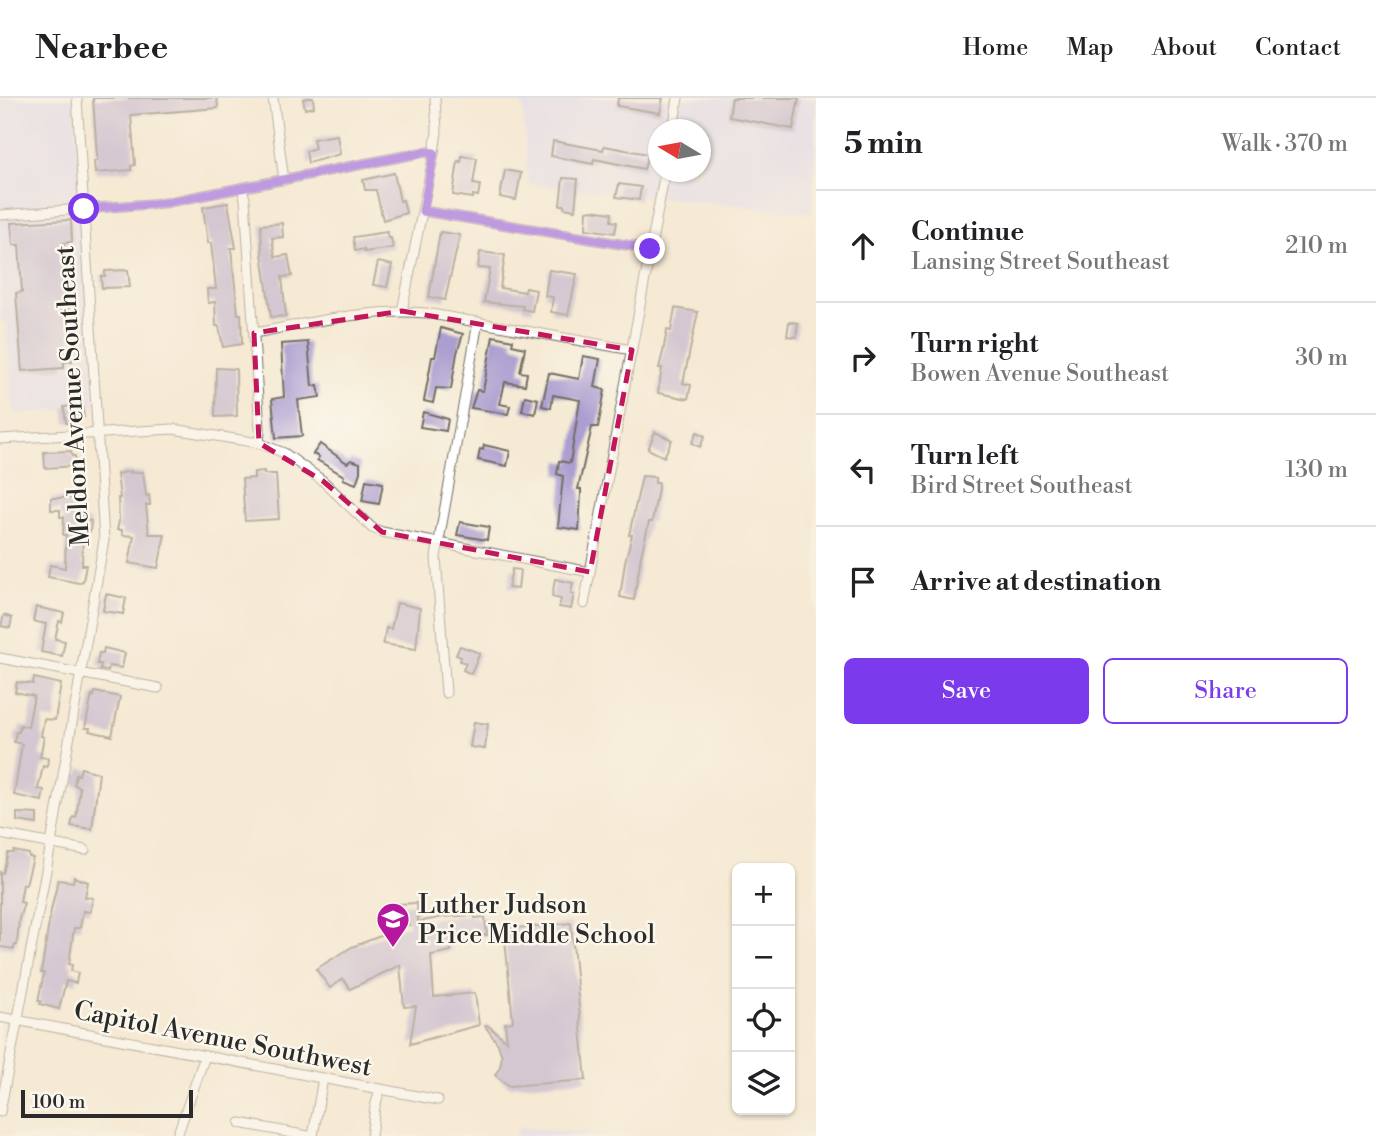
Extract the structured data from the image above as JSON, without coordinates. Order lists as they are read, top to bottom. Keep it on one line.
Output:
{"streets":{"street":["Meldon Avenue Southeast","Capitol Avenue Southwest"]},"crossings":[["Meldon Avenue Southeast","Capitol Avenue Southwest"]],"places":{"school or university":["Luther Judson Price Middle School"]},"scale_bar":"100 m","north":"left","page":{"header":"Nearbee","nav":["Home","Map","About","Contact"],"heading":["5 min","Walk · 370 m"],"list":[["Continue","Lansing Street Southeast","210 m"],["Turn right","Bowen Avenue Southeast","30 m"],["Turn left","Bird Street Southeast","130 m"],"Arrive at destination"],"buttons":["Save","Share"],"map_buttons":["+","−"],"scale":"100 m"}}
